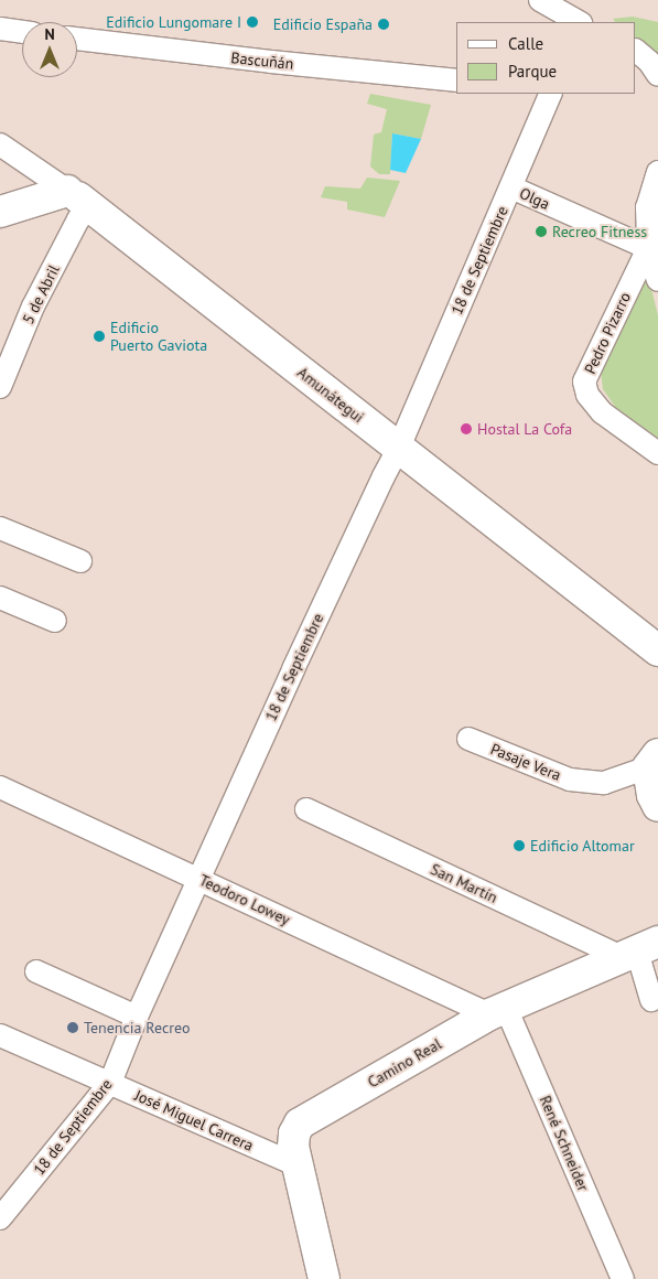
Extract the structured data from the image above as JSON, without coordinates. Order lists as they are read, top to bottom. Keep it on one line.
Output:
{"streets":{"street":["Bascuñán","Olga","18 de Septiembre","5 de Abril","Pedro Pizarro","Amunátegui","Pasaje Vera","San Martín","Teodoro Lowey","Camino Real","José Miguel Carrera","René Schneider"]},"crossings":[["Olga","18 de Septiembre"],["Olga","Pedro Pizarro"],["18 de Septiembre","Amunátegui"],["18 de Septiembre","Teodoro Lowey"],["18 de Septiembre","José Miguel Carrera"],["5 de Abril","Amunátegui"],["San Martín","Camino Real"],["Teodoro Lowey","Camino Real"],["Teodoro Lowey","René Schneider"],["Camino Real","José Miguel Carrera"],["Camino Real","René Schneider"]],"places":["Edificio Lungomare I","Edificio España","Recreo Fitness","Edificio Puerto Gaviota","Hostal La Cofa","Edificio Altomar","Tenencia Recreo"],"legend":["Calle","Parque"],"north":"top"}
